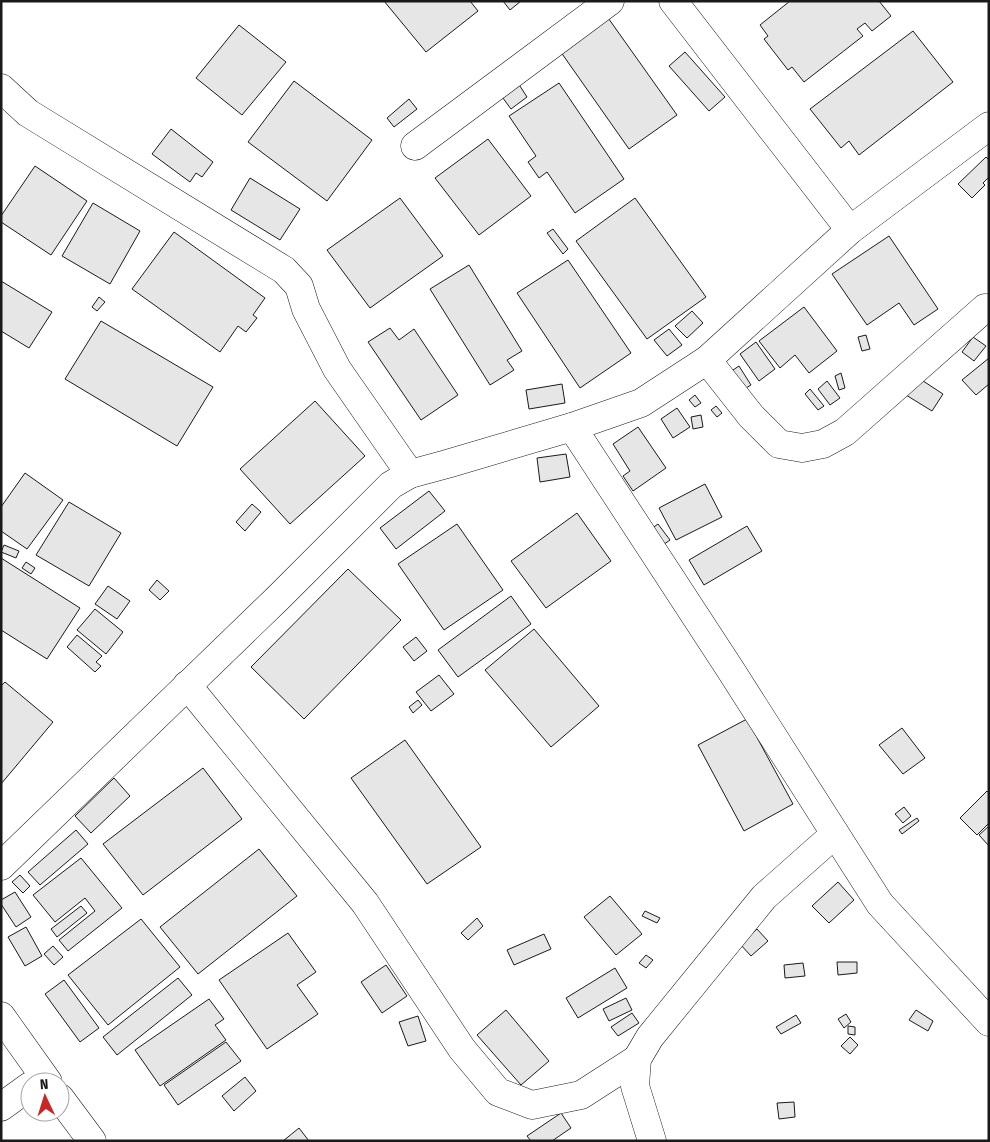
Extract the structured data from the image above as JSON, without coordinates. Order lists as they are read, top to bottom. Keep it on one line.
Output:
{"north":"top"}
